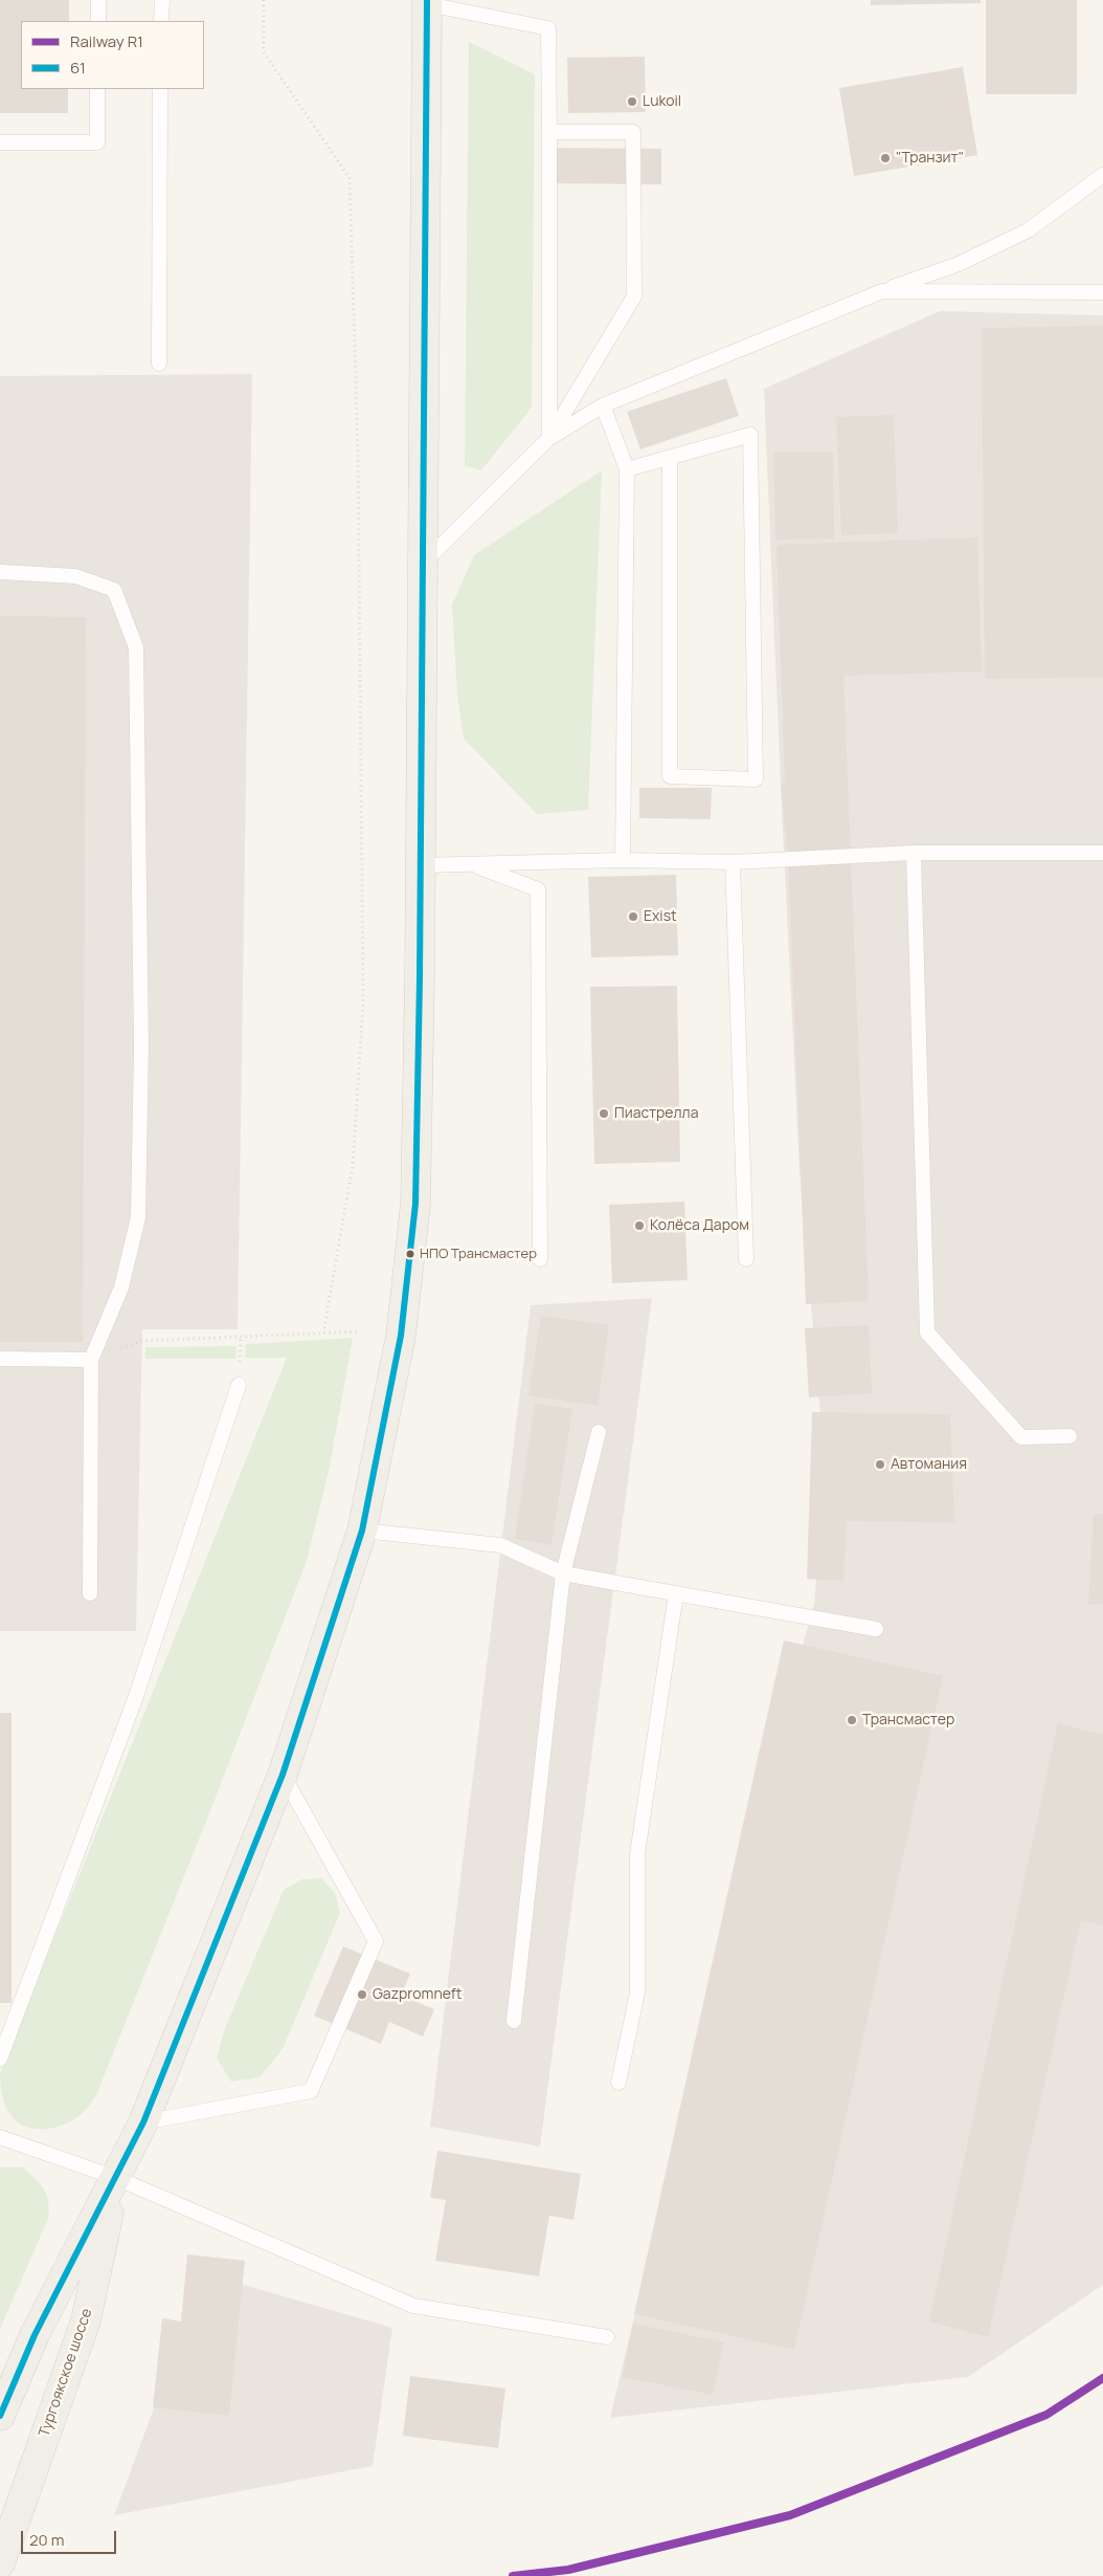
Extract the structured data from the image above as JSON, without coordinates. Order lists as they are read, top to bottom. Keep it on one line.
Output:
{"streets":{"main road":["Тургоякское шоссе"]},"places":["Lukoil","\"Транзит\"","Exist","Пиастрелла","Колёса Даром","НПО Трансмастер","Автомания","Трансмастер","Gazpromneft"],"lines":["transit line 61","rail line R1"],"legend":["Railway R1","61"],"scale_bar":"20 m"}
